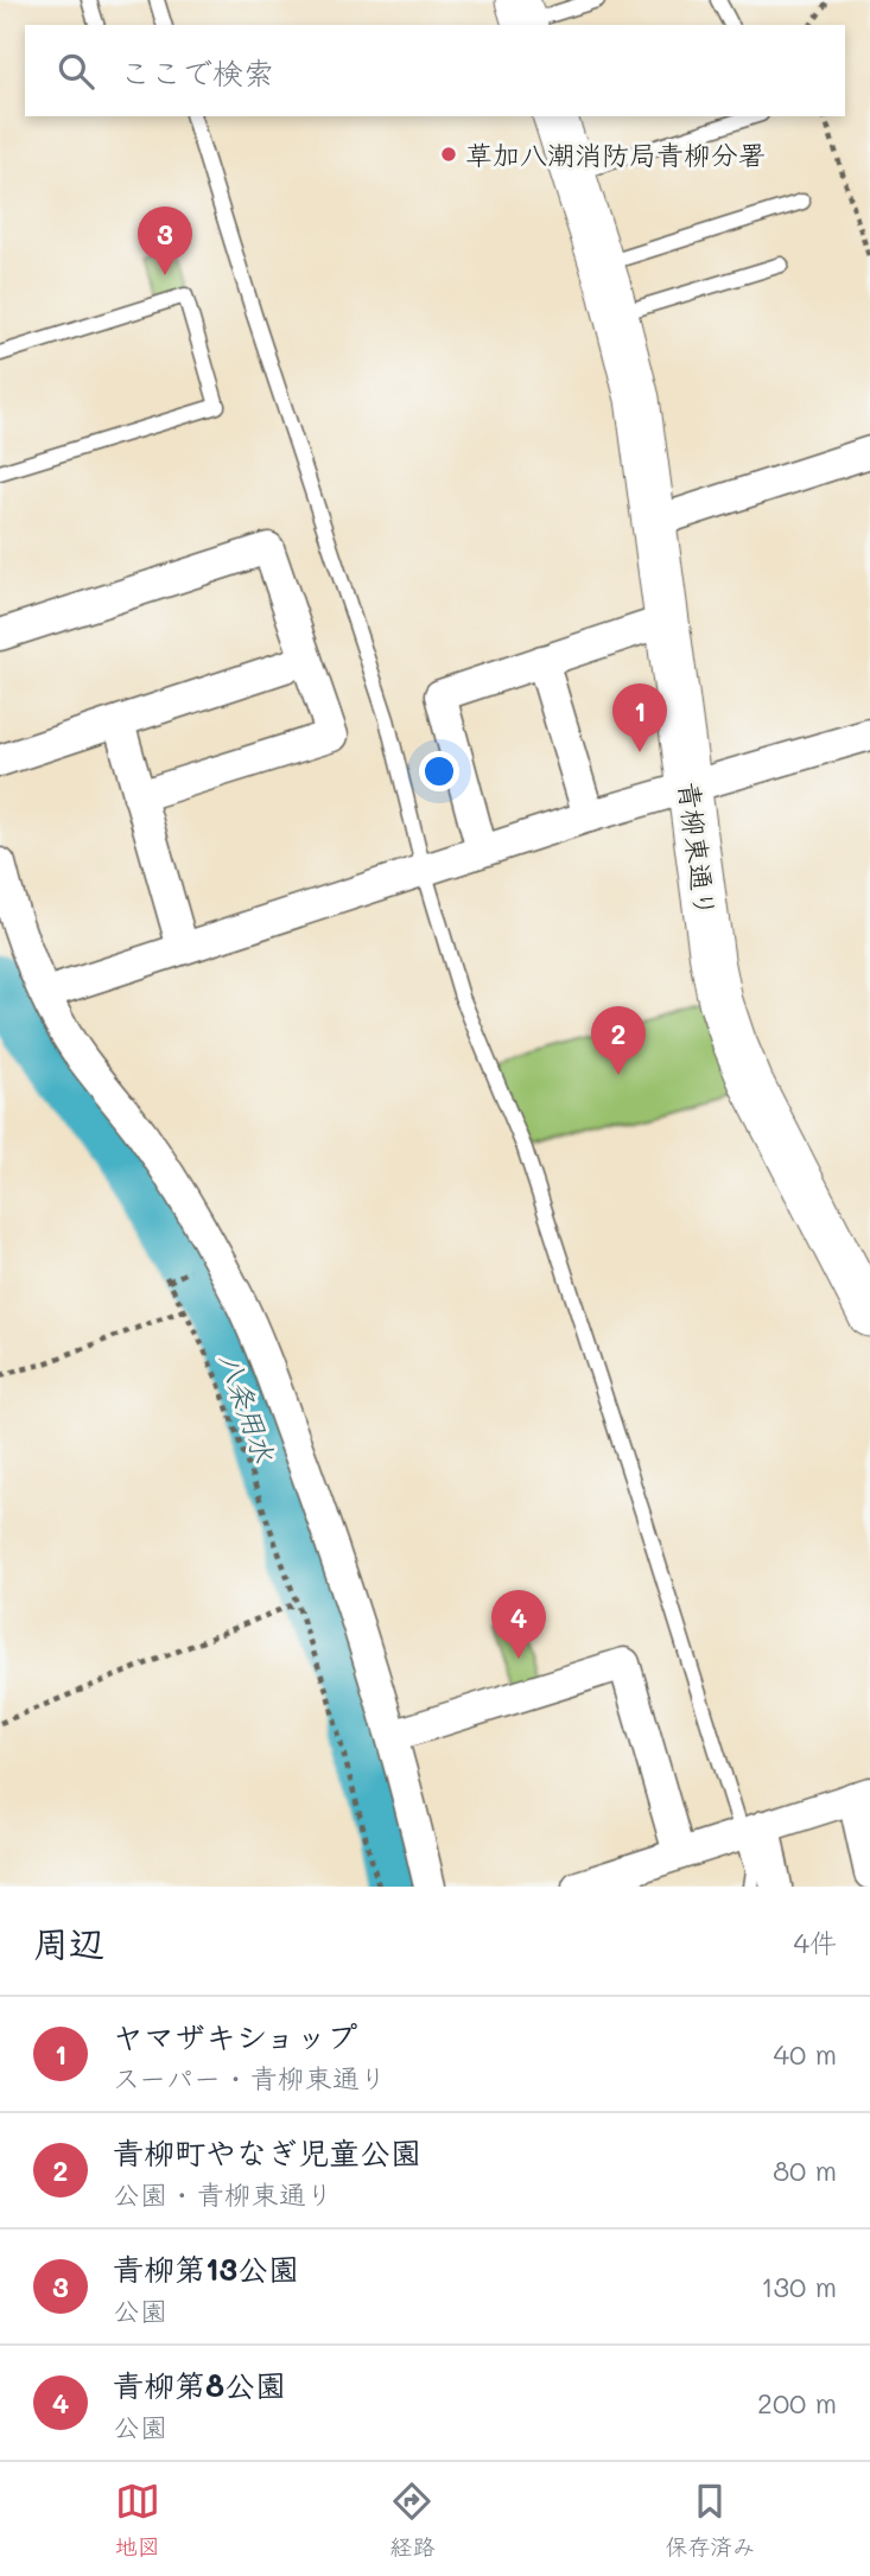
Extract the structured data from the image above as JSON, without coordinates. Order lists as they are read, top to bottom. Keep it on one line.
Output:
{"streets":{"street":["青柳東通り"]},"water":["八条用水"],"places":["草加八潮消防局青柳分署"],"page":{"search":"ここで検索","pins":["3","1","2","4"],"heading":["周辺","4件"],"list":[{"mark":"1","name":"ヤマザキショップ","note":"スーパー · 青柳東通り","value":"40 m"},{"mark":"2","name":"青柳町やなぎ児童公園","note":"公園 · 青柳東通り","value":"80 m"},{"mark":"3","name":"青柳第13公園","note":"公園","value":"130 m"},{"mark":"4","name":"青柳第8公園","note":"公園","value":"200 m"}],"nav":["地図","経路","保存済み"]}}
